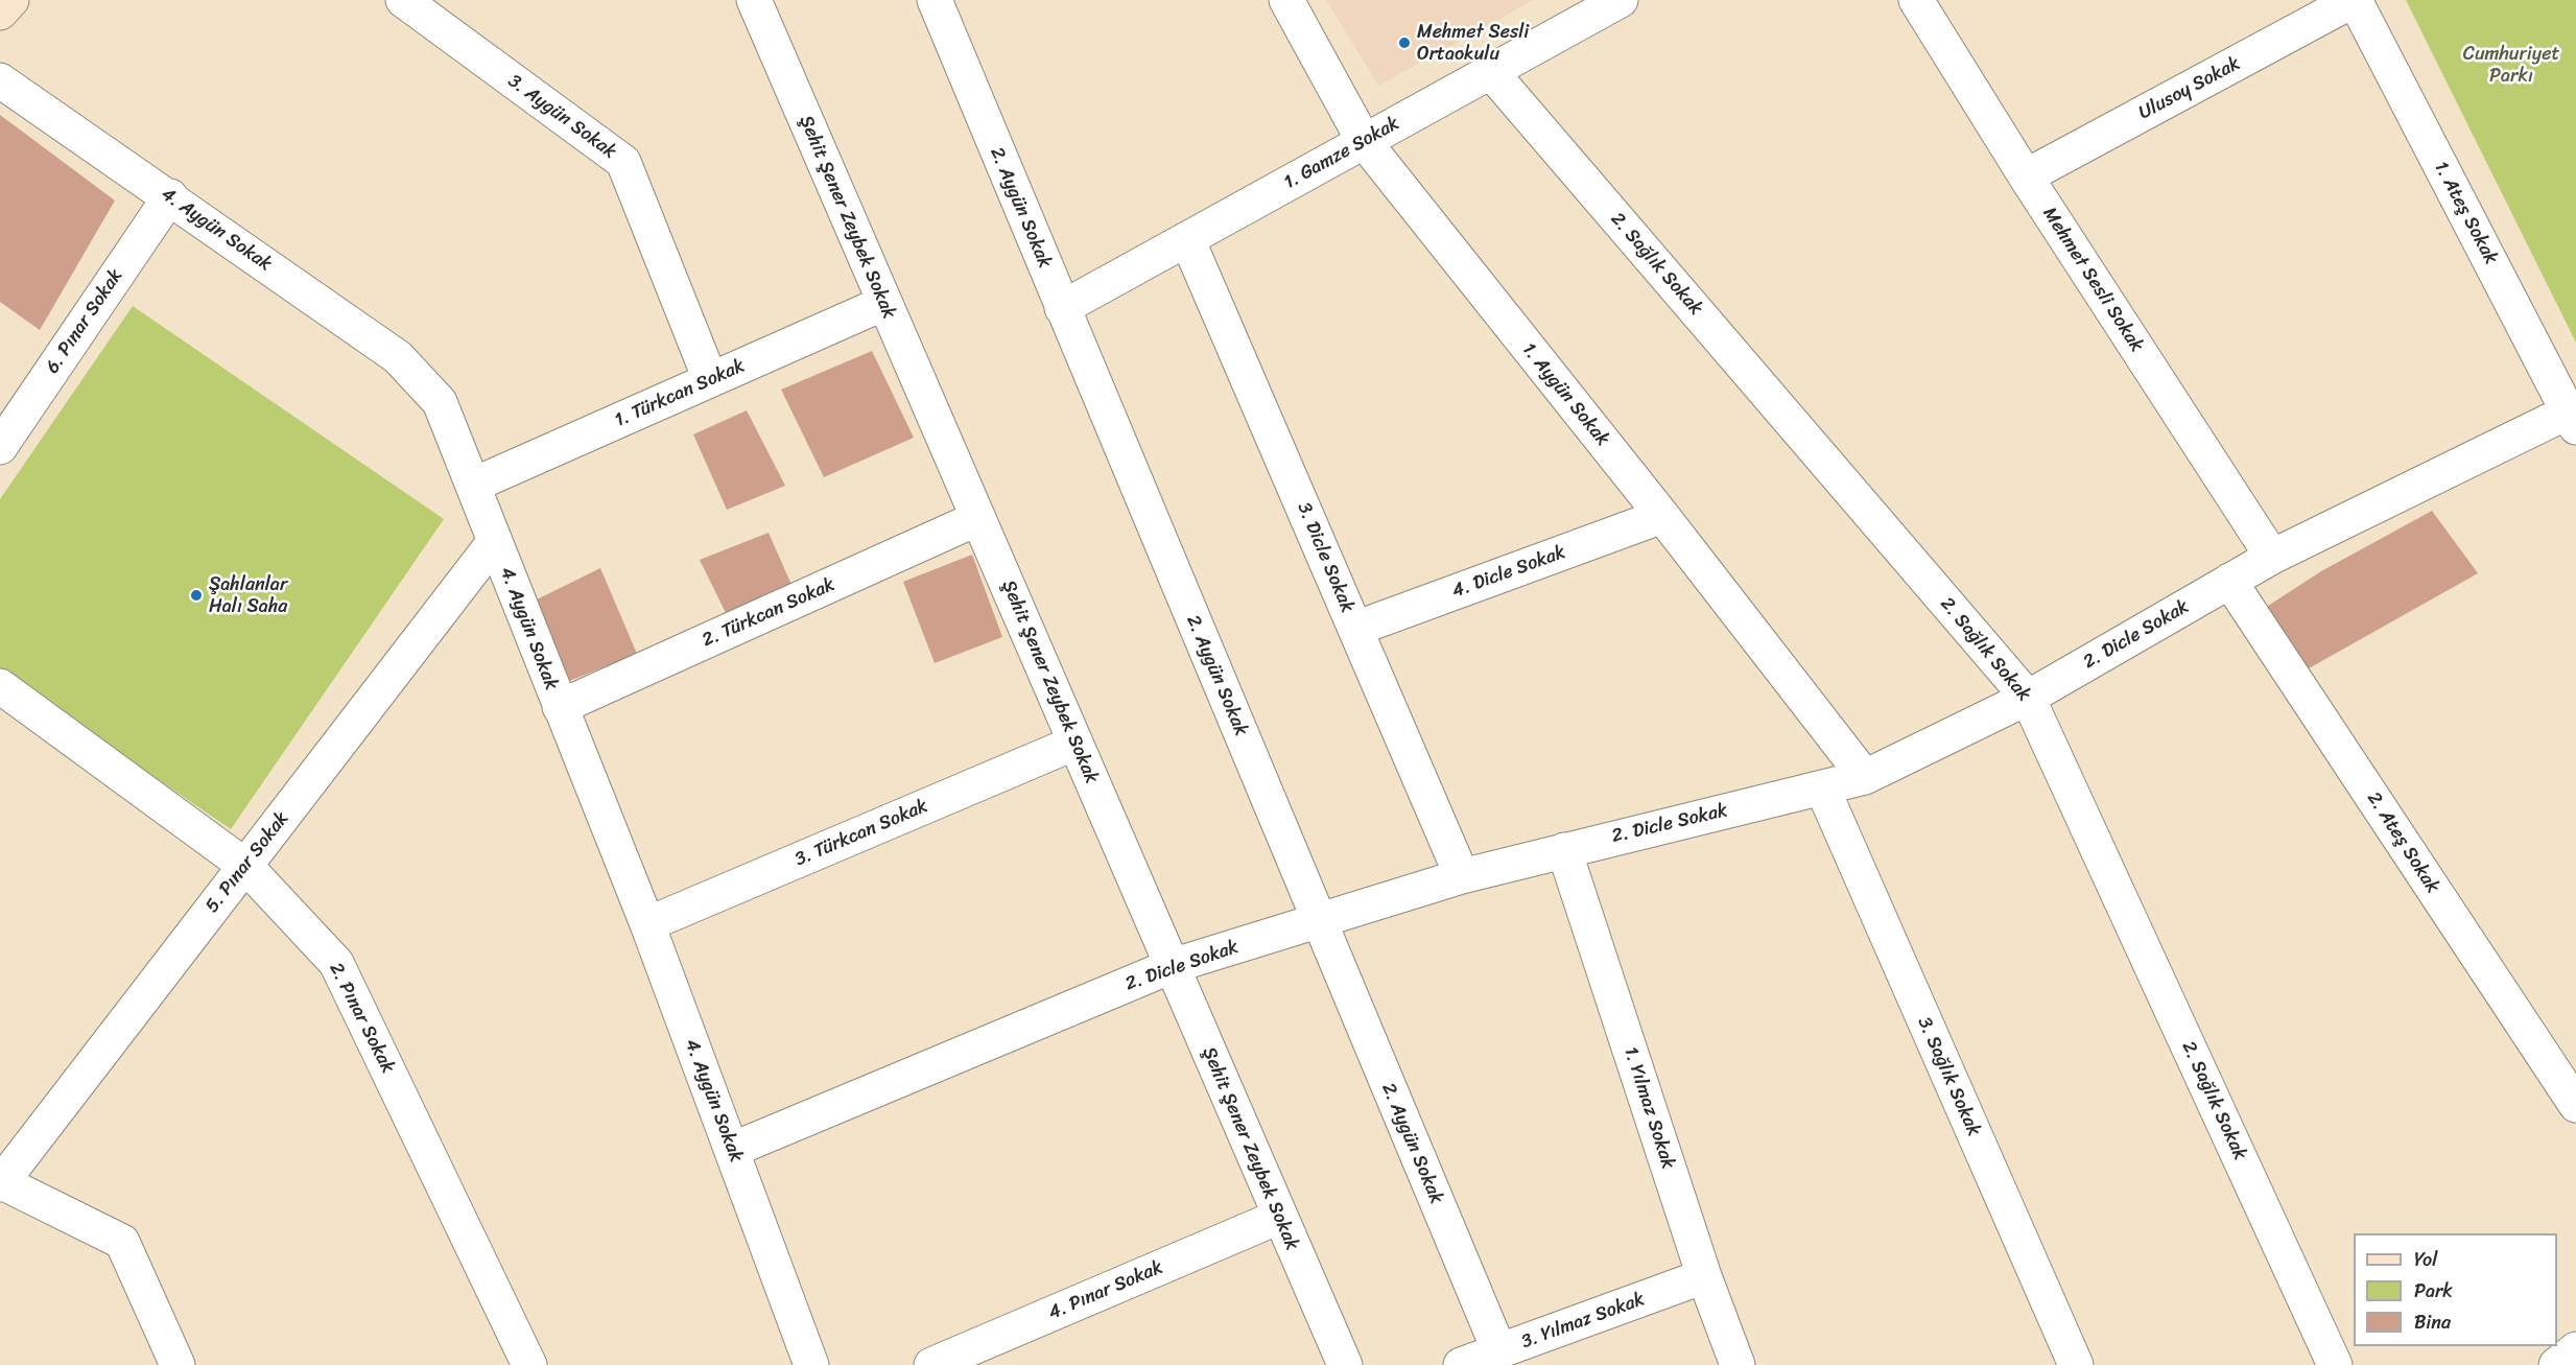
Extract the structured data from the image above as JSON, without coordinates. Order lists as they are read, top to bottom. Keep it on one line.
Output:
{"streets":{"street":["Ulusoy Sokak","3. Aygün Sokak","1. Gamze Sokak","2. Aygün Sokak","1. Ateş Sokak","Şehit Şener Zeybek Sokak","4. Aygün Sokak","2. Sağlık Sokak","Mehmet Sesli Sokak","6. Pınar Sokak","1. Türkcan Sokak","1. Aygün Sokak","3. Dicle Sokak","4. Dicle Sokak","2. Türkcan Sokak","2. Dicle Sokak","3. Türkcan Sokak","2. Ateş Sokak","5. Pınar Sokak","2. Pınar Sokak","3. Sağlık Sokak","1. Yılmaz Sokak","4. Pınar Sokak","3. Yılmaz Sokak"]},"crossings":[["Ulusoy Sokak","1. Ateş Sokak"],["Ulusoy Sokak","Mehmet Sesli Sokak"],["3. Aygün Sokak","1. Türkcan Sokak"],["1. Gamze Sokak","2. Aygün Sokak"],["1. Gamze Sokak","2. Sağlık Sokak"],["1. Gamze Sokak","1. Aygün Sokak"],["1. Gamze Sokak","3. Dicle Sokak"],["2. Aygün Sokak","2. Dicle Sokak"],["2. Aygün Sokak","3. Yılmaz Sokak"],["1. Ateş Sokak","2. Dicle Sokak"],["Şehit Şener Zeybek Sokak","1. Türkcan Sokak"],["Şehit Şener Zeybek Sokak","2. Türkcan Sokak"],["Şehit Şener Zeybek Sokak","2. Dicle Sokak"],["Şehit Şener Zeybek Sokak","3. Türkcan Sokak"],["Şehit Şener Zeybek Sokak","4. Pınar Sokak"],["4. Aygün Sokak","6. Pınar Sokak"],["4. Aygün Sokak","1. Türkcan Sokak"],["4. Aygün Sokak","2. Türkcan Sokak"],["4. Aygün Sokak","2. Dicle Sokak"],["4. Aygün Sokak","3. Türkcan Sokak"],["4. Aygün Sokak","5. Pınar Sokak"],["2. Sağlık Sokak","2. Dicle Sokak"],["Mehmet Sesli Sokak","2. Dicle Sokak"],["1. Aygün Sokak","4. Dicle Sokak"],["1. Aygün Sokak","2. Dicle Sokak"],["3. Dicle Sokak","4. Dicle Sokak"],["3. Dicle Sokak","2. Dicle Sokak"],["2. Dicle Sokak","2. Ateş Sokak"],["2. Dicle Sokak","3. Sağlık Sokak"],["2. Dicle Sokak","1. Yılmaz Sokak"],["5. Pınar Sokak","2. Pınar Sokak"],["1. Yılmaz Sokak","3. Yılmaz Sokak"]],"parks":["Cumhuriyet Parkı"],"places":["Mehmet Sesli Ortaokulu","Şahlanlar Halı Saha"],"legend":["Yol","Park","Bina"]}
